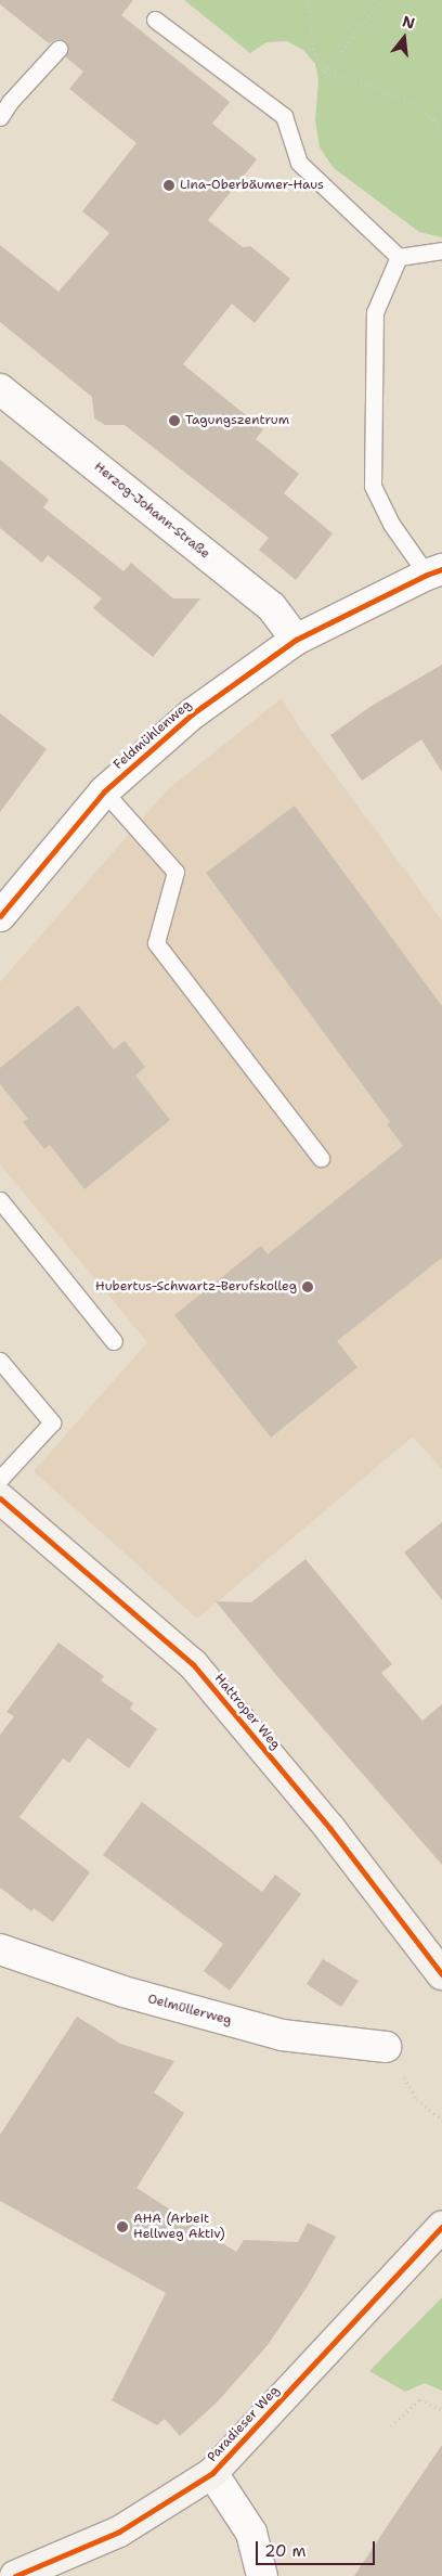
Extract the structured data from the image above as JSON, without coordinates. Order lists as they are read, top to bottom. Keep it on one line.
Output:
{"streets":{"street":["Herzog-Johann-Straße","Feldmühlenweg","Hattroper Weg","Oelmüllerweg","Paradieser Weg"]},"crossings":[["Herzog-Johann-Straße","Feldmühlenweg"]],"places":["Lina-Oberbäumer-Haus","Tagungszentrum","Hubertus-Schwartz-Berufskolleg","AHA (Arbeit Hellweg Aktiv)"],"scale_bar":"20 m","north":"top"}
